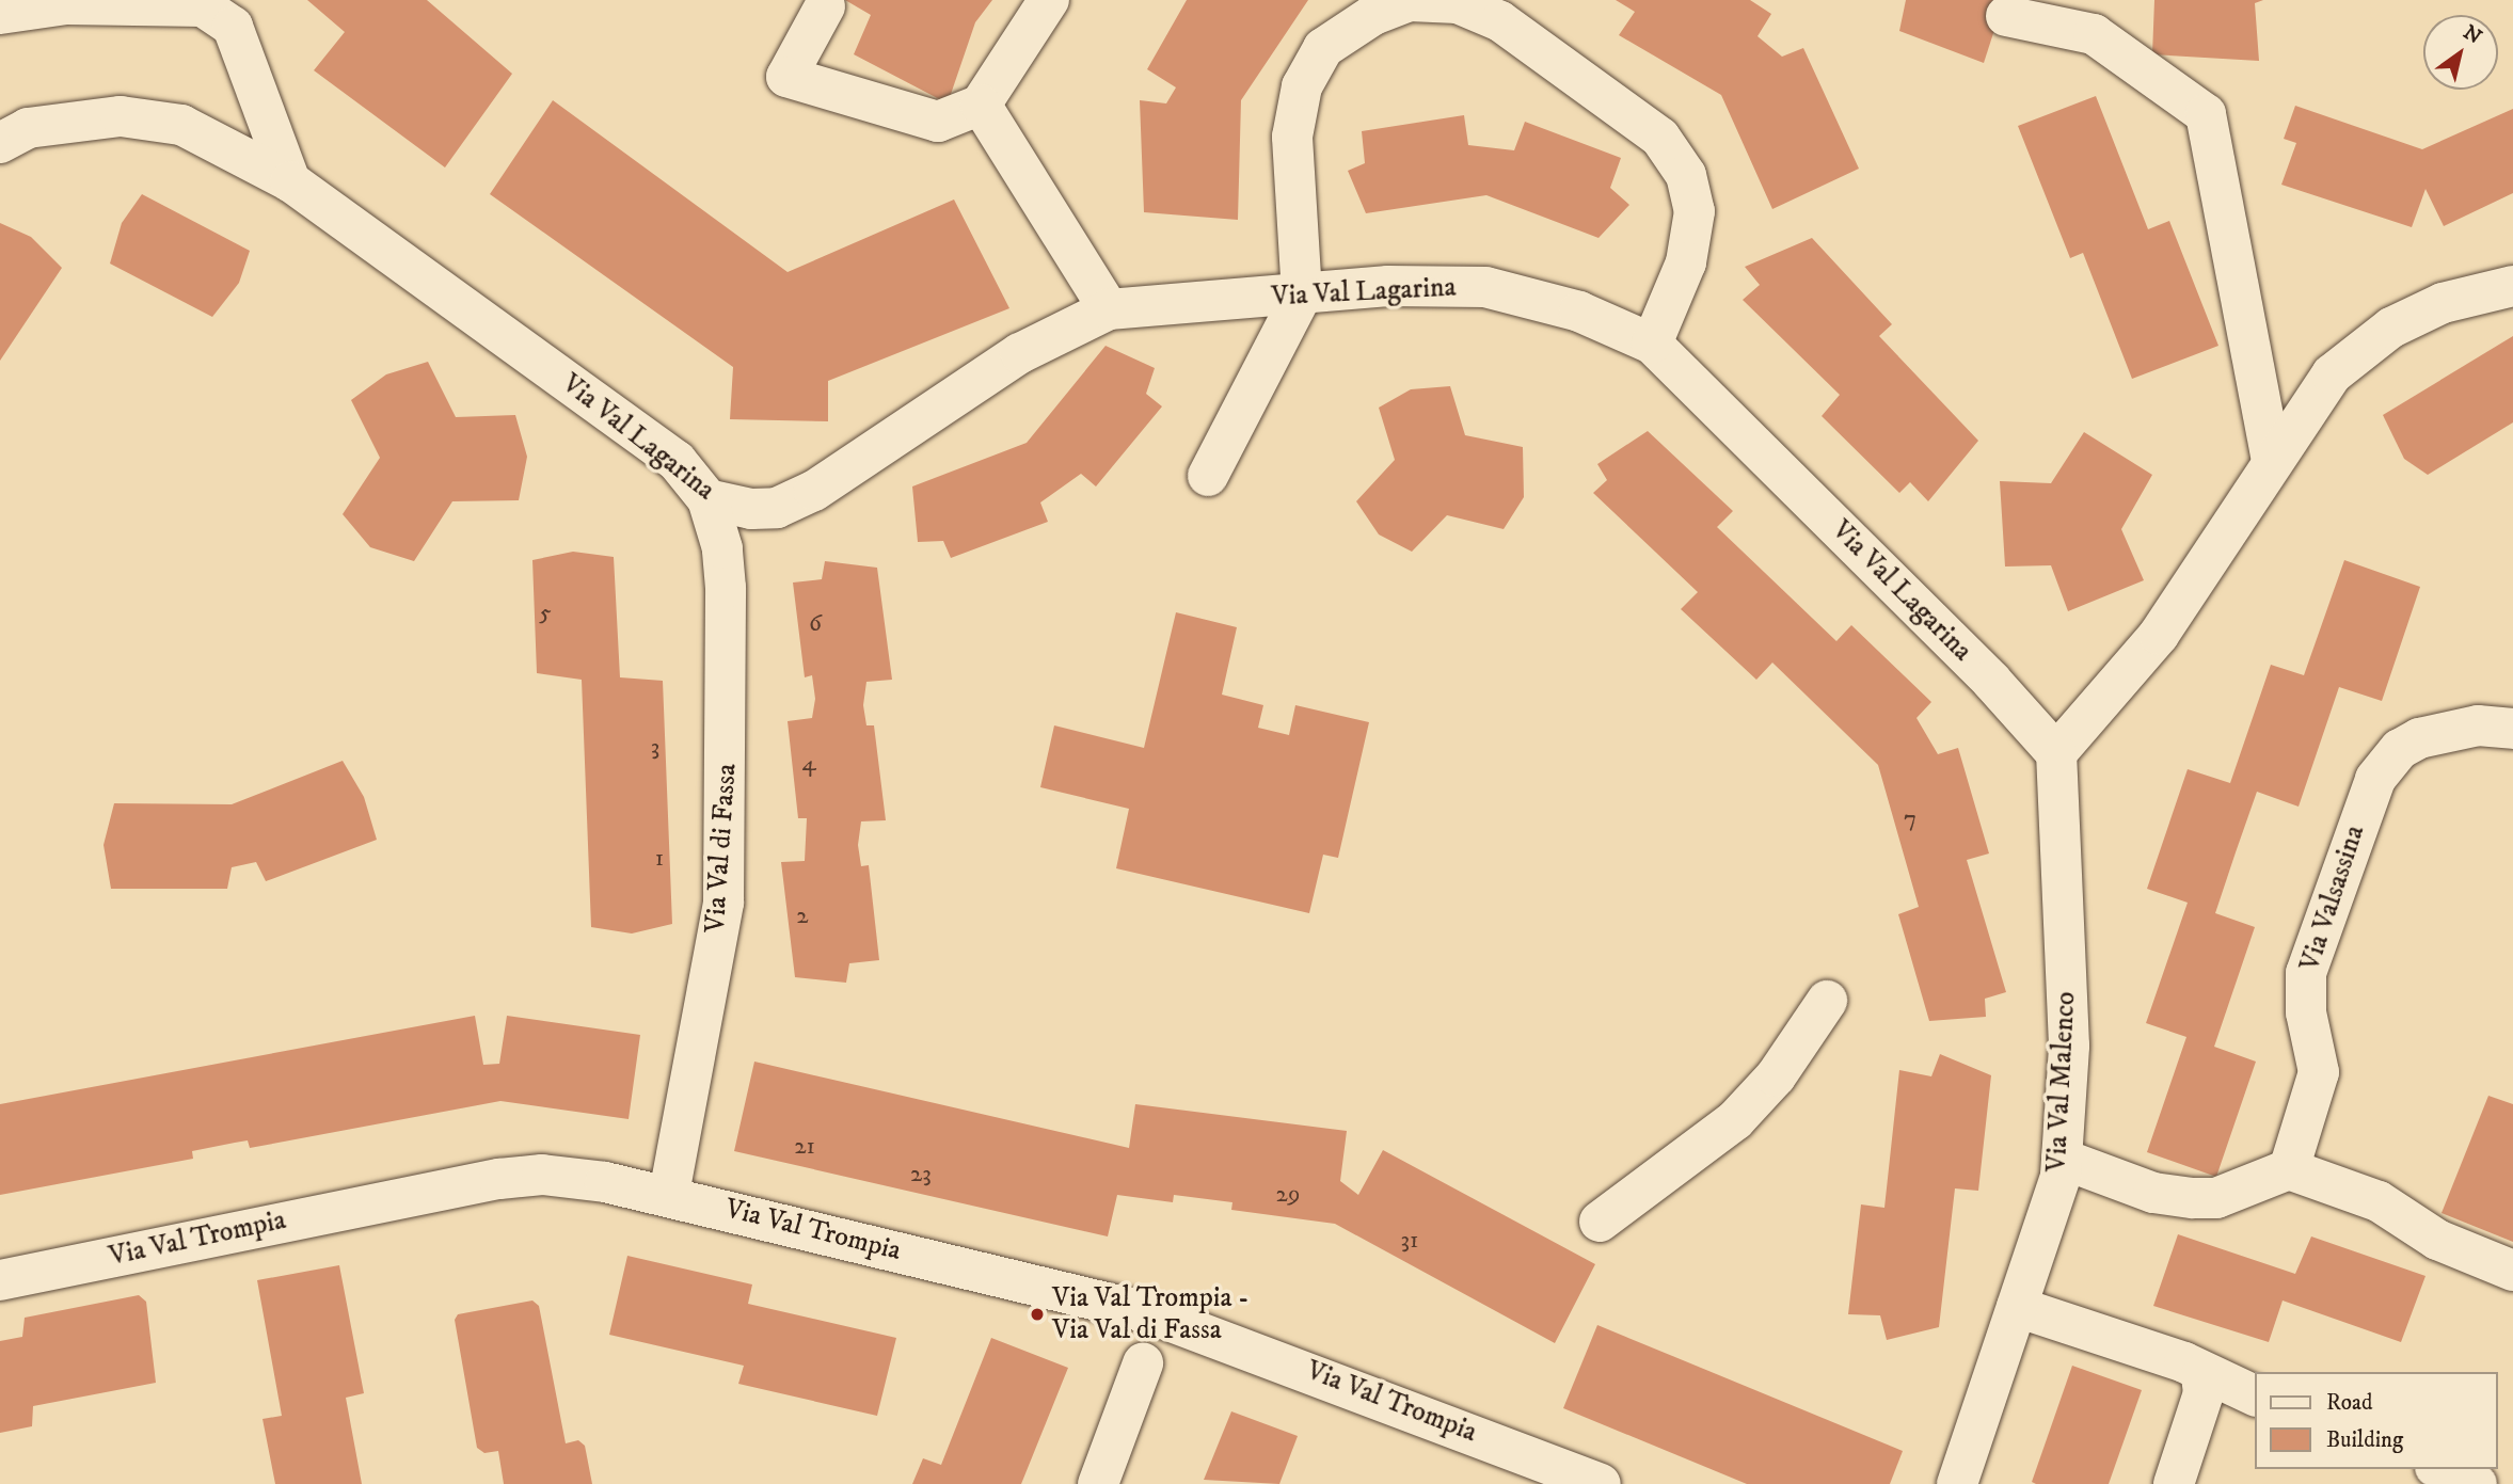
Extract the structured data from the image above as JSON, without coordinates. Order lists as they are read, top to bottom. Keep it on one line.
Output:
{"streets":{"street":["Via Val Lagarina","Via Val di Fassa","Via Valsassina","Via Val Malenco","Via Val Trompia"]},"crossings":[["Via Val Lagarina","Via Val di Fassa"],["Via Val Lagarina","Via Val Malenco"],["Via Val di Fassa","Via Val Trompia"]],"places":["Via Val Trompia - Via Val di Fassa"],"house_numbers":["5","6","3","4","7","1","2","21","23","29","31"],"legend":["Road","Building"],"north":"top right"}
